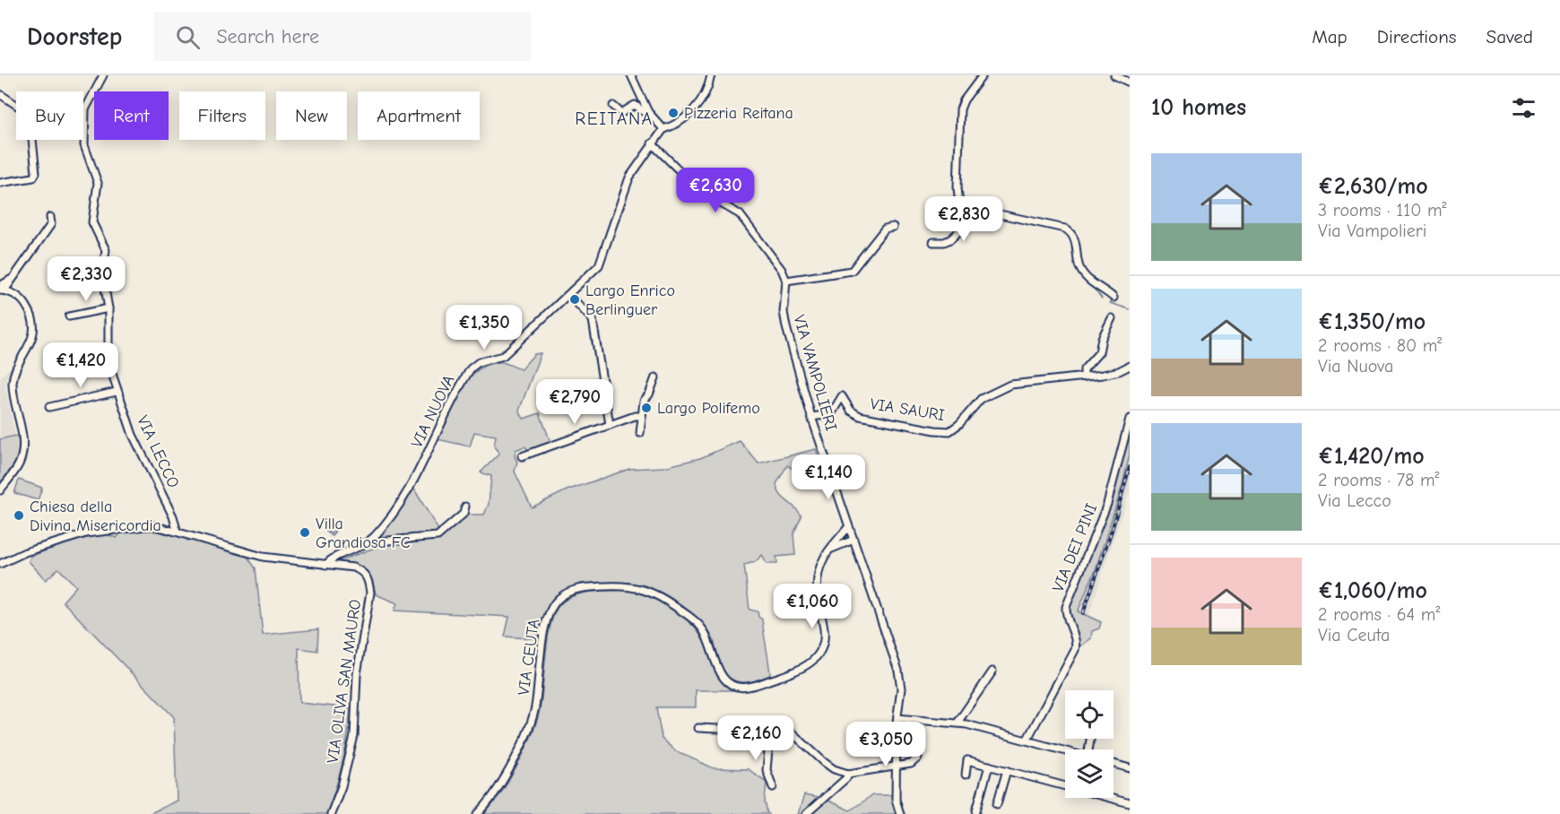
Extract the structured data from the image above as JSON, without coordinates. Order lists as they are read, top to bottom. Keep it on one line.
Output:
{"streets":{"street":["VIA VAMPOLIERI","VIA SAURI","VIA NUOVA","VIA LECCO","VIA DEI PINI","VIA CEUTA","VIA OLIVA SAN MAURO"]},"crossings":[["VIA VAMPOLIERI","VIA SAURI"],["VIA VAMPOLIERI","VIA CEUTA"],["VIA NUOVA","VIA OLIVA SAN MAURO"],["VIA LECCO","VIA OLIVA SAN MAURO"]],"districts":["REITANA"],"places":["Pizzeria Reitana","Largo Enrico Berlinguer","Largo Polifemo","Chiesa della Divina Misericordia","Villa Grandiosa FC"],"page":{"header":"Doorstep","search":"Search here","nav":["Map","Directions","Saved"],"heading":"10 homes","chip":["Buy","Rent","Filters","New","Apartment"],"list":[{"name":"€2,630/mo","note":"3 rooms · 110 m² · Via Vampolieri"},{"name":"€1,350/mo","note":"2 rooms · 80 m² · Via Nuova"},{"name":"€1,420/mo","note":"2 rooms · 78 m² · Via Lecco"},{"name":"€1,060/mo","note":"2 rooms · 64 m² · Via Ceuta"}],"price":["€2,630","€2,830","€2,330","€1,350","€1,420","€2,790","€1,140","€1,060","€2,160","€3,050"]}}
